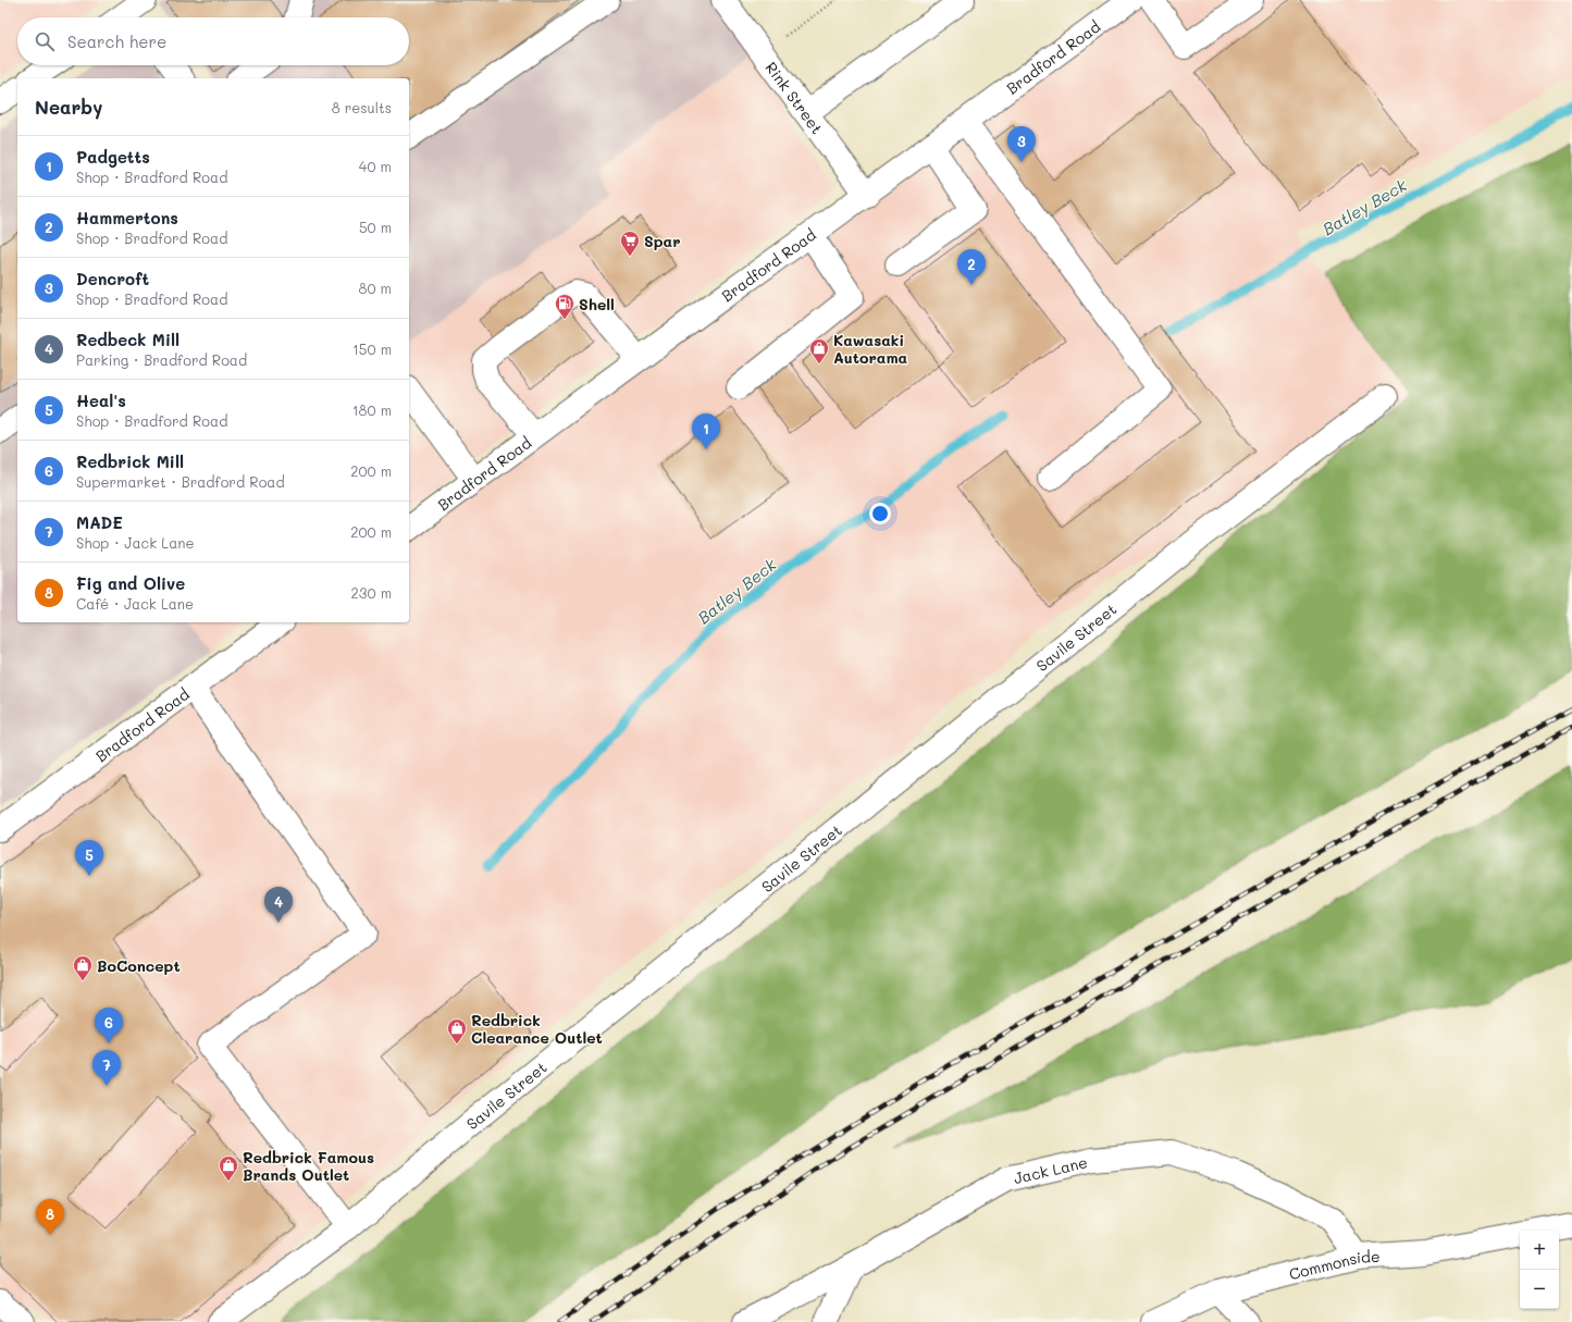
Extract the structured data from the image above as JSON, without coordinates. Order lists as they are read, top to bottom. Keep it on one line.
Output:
{"streets":{"street":["Bradford Road","Rink Street","Savile Street","Jack Lane","Commonside"]},"crossings":[["Bradford Road","Rink Street"],["Jack Lane","Commonside"]],"water":["Batley Beck"],"places":{"supermarket":["Spar"],"fuel station":["Shell"],"shop":["Kawasaki Autorama","BoConcept","Redbrick Clearance Outlet","Redbrick Famous Brands Outlet"]},"page":{"search":"Search here","heading":["Nearby","8 results"],"pins":["3","2","1","5","4","6","7","8"],"list":[{"mark":"1","name":"Padgetts","note":"Shop · Bradford Road","value":"40 m"},{"mark":"2","name":"Hammertons","note":"Shop · Bradford Road","value":"50 m"},{"mark":"3","name":"Dencroft","note":"Shop · Bradford Road","value":"80 m"},{"mark":"4","name":"Redbeck Mill","note":"Parking · Bradford Road","value":"150 m"},{"mark":"5","name":"Heal's","note":"Shop · Bradford Road","value":"180 m"},{"mark":"6","name":"Redbrick Mill","note":"Supermarket · Bradford Road","value":"200 m"},{"mark":"7","name":"MADE","note":"Shop · Jack Lane","value":"200 m"},{"mark":"8","name":"Fig and Olive","note":"Café · Jack Lane","value":"230 m"}],"map_buttons":["+","−"]}}
